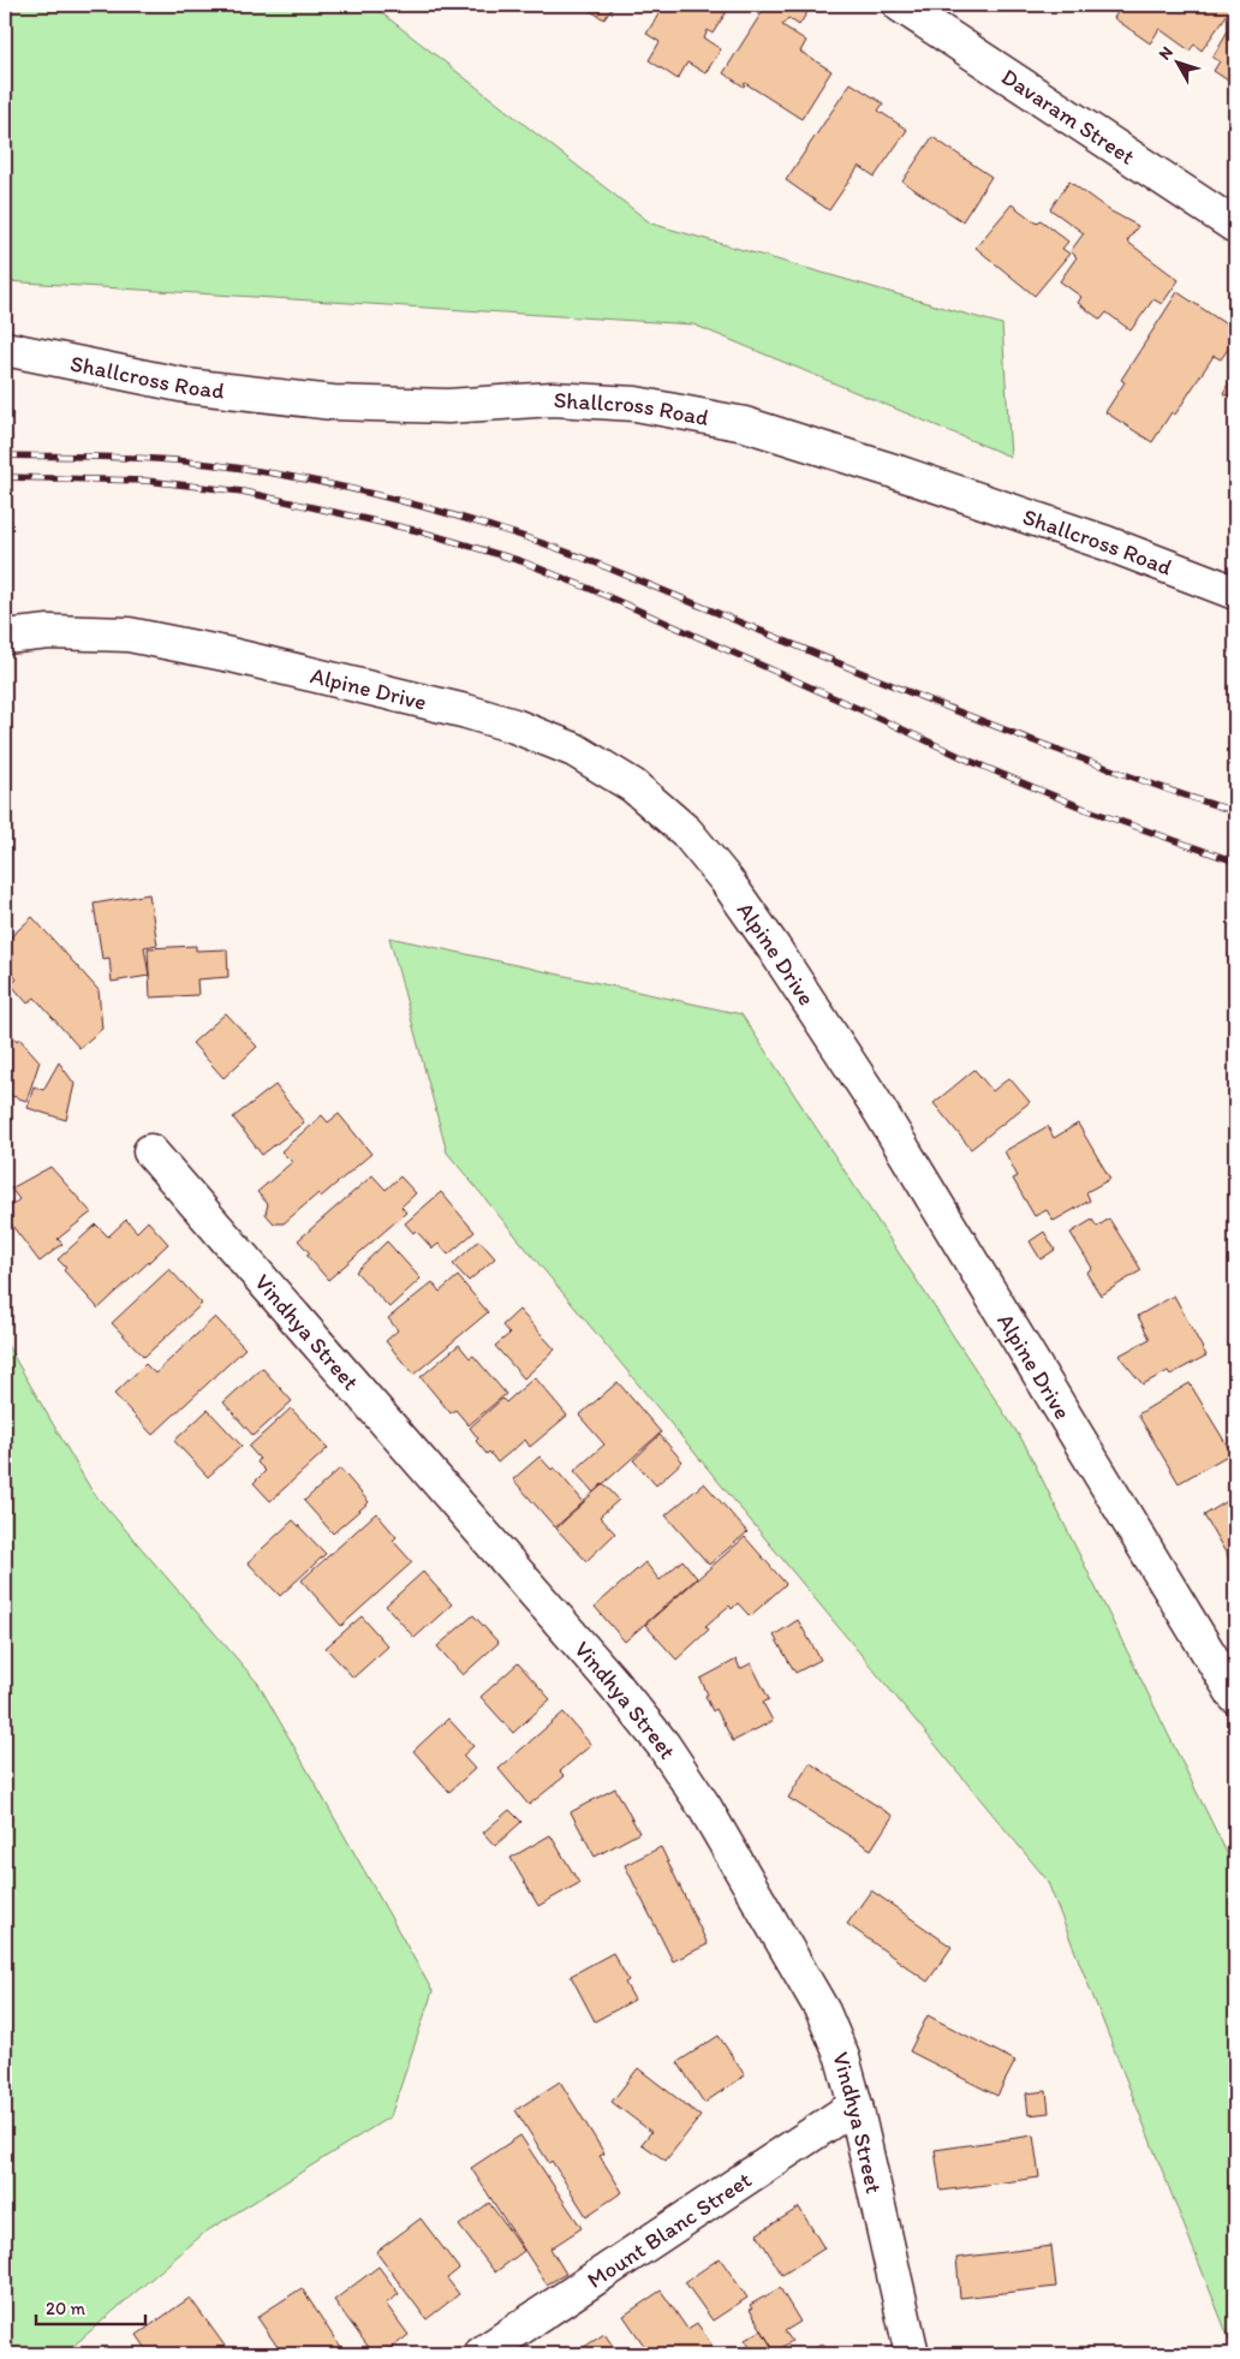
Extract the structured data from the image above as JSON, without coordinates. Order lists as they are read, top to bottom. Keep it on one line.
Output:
{"streets":{"street":["Davaram Street","Shallcross Road","Alpine Drive","Vindhya Street","Mount Blanc Street"]},"crossings":[["Vindhya Street","Mount Blanc Street"]],"scale_bar":"20 m","north":"top left"}
